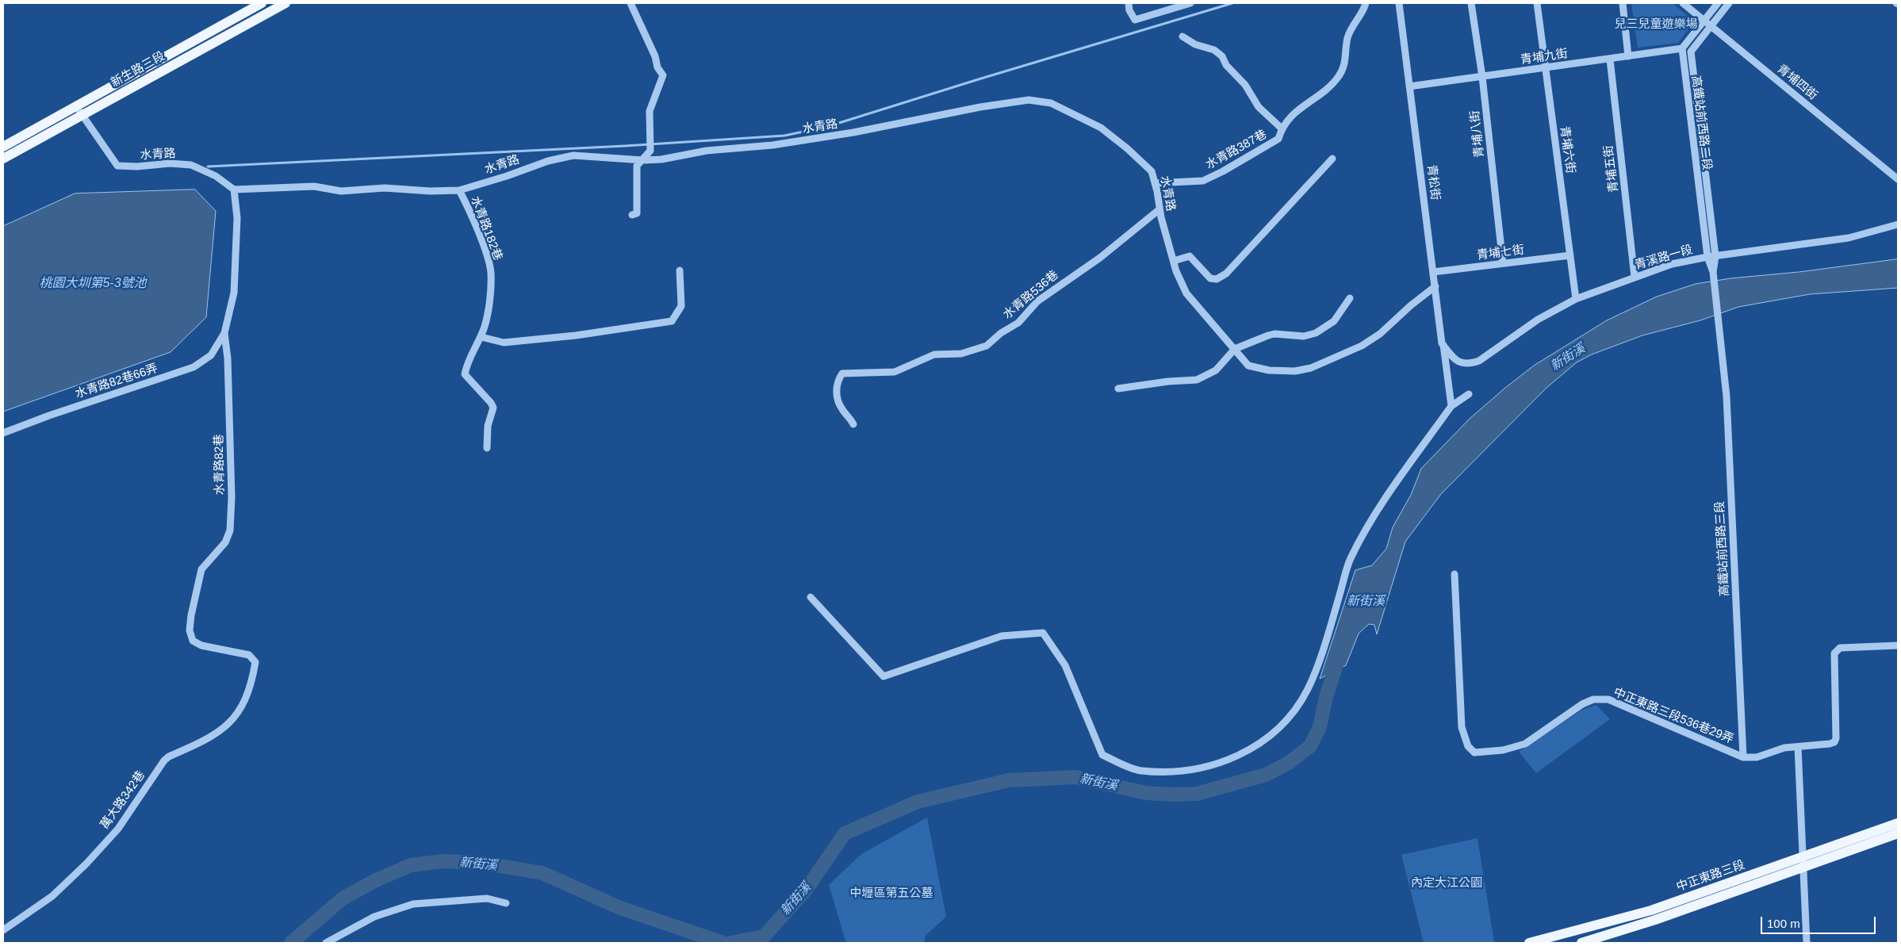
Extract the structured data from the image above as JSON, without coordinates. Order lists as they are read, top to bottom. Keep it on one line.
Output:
{"streets":{"main road":["新生路三段","中正東路三段"],"street":["青埔九街","青埔四街","高鐵站前西路二段","水青路","青埔八街","水青路387巷","青埔六街","青埔五街","青松街","水青路182巷","青埔七街","青溪路一段","水青路536巷","水青路82巷66弄","水青路82巷","高鐵站前西路三段","中正東路三段536巷29弄","萬大路342巷"]},"crossings":[["青埔九街","高鐵站前西路二段"],["青埔九街","青埔八街"],["青埔九街","青埔六街"],["青埔九街","青埔五街"],["青埔九街","青松街"],["新生路三段","水青路"],["青埔四街","高鐵站前西路二段"],["高鐵站前西路二段","青溪路一段"],["高鐵站前西路二段","高鐵站前西路三段"],["水青路","水青路387巷"],["水青路","青松街"],["水青路","水青路182巷"],["水青路","水青路536巷"],["水青路","水青路82巷"],["青埔八街","青埔七街"],["青埔六街","青埔七街"],["青埔六街","青溪路一段"],["青埔五街","青溪路一段"],["青松街","青埔七街"],["青松街","青溪路一段"],["水青路82巷66弄","水青路82巷"],["水青路82巷","萬大路342巷"],["高鐵站前西路三段","中正東路三段536巷29弄"]],"water":["桃園大圳第5-3號池","新街溪"],"parks":["兒三兒童遊樂場","內定大江公園","中壢區第五公墓"],"scale_bar":"100 m"}
